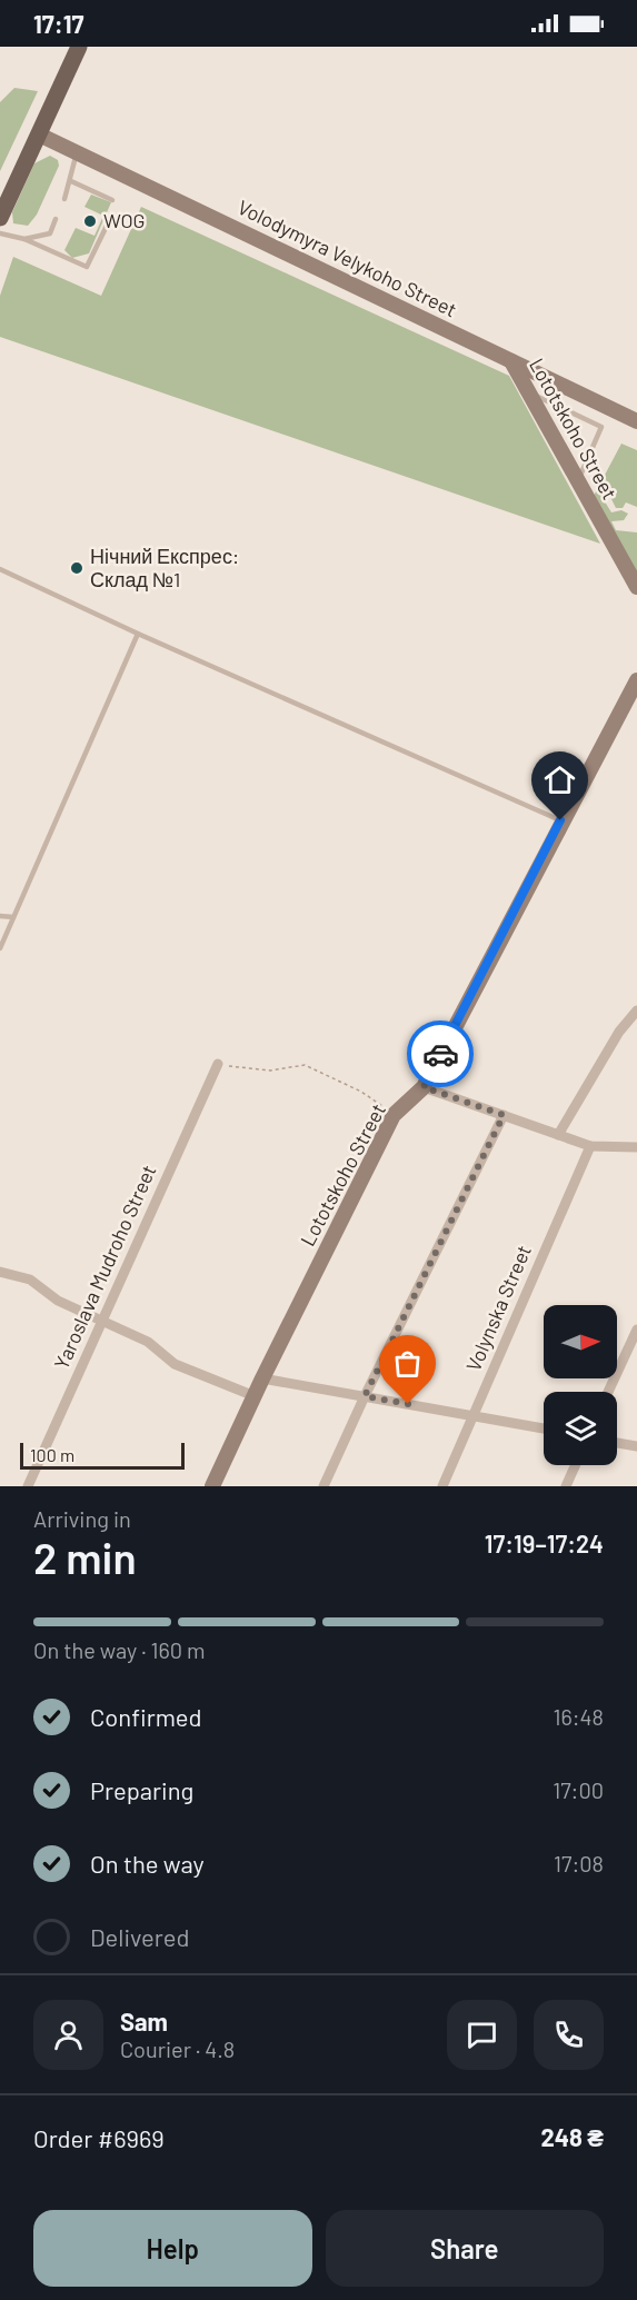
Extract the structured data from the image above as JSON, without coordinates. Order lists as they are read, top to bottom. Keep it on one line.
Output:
{"streets":{"street":["Volodymyra Velykoho Street","Lototskoho Street","Yaroslava Mudroho Street","Volynska Street"]},"crossings":[["Volodymyra Velykoho Street","Lototskoho Street"]],"places":["WOG","Нічний Експрес: Склад №1"],"scale_bar":"100 m","north":"right","page":{"status":"17:17","scale":"100 m","heading":["2 min","Arriving in","17:19–17:24"],"panel":["Sam","Courier · 4.8","Order #6969","248 ₴"],"bar":"On the way · 160 m","list":[["Confirmed","16:48"],["Preparing","17:00"],["On the way","17:08"],"Delivered"],"buttons":["Help","Share"]}}
